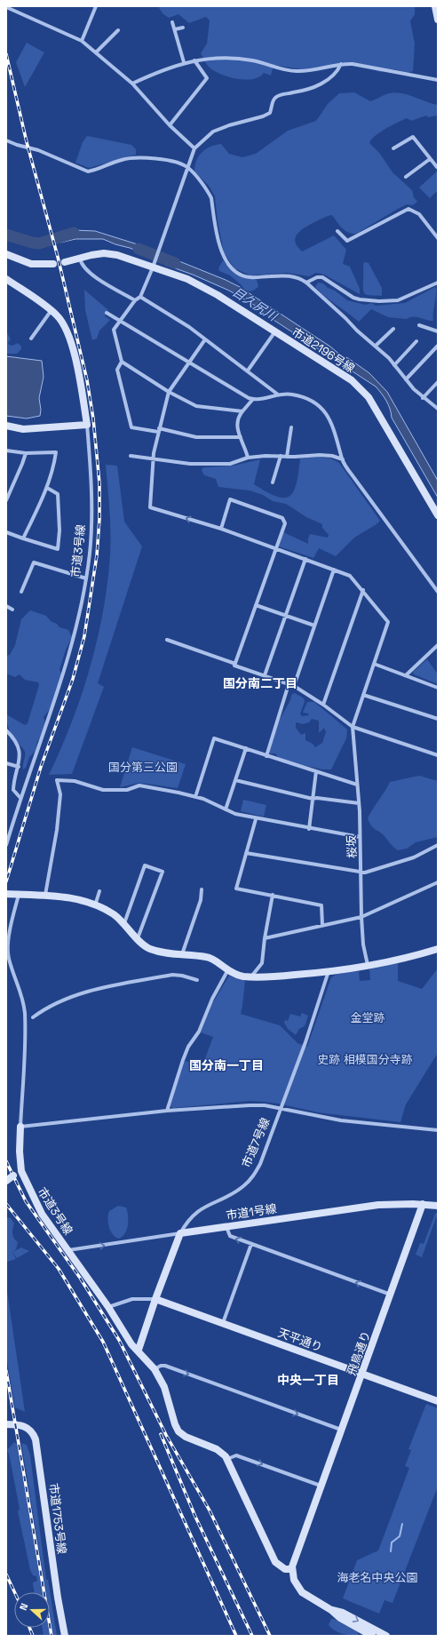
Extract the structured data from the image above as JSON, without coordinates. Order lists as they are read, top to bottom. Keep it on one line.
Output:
{"streets":{"street":["市道2196号線","市道3号線","桜坂","市道7号線","市道1号線","天平通り","飛鳥通り","市道1753号線"]},"crossings":[["市道3号線","市道7号線"],["市道3号線","市道1号線"],["市道7号線","市道1号線"],["市道7号線","天平通り"],["市道1号線","飛鳥通り"],["天平通り","飛鳥通り"]],"districts":["国分南二丁目","国分南一丁目","中央一丁目"],"water":["目久尻川"],"parks":["国分第三公園","金堂跡","史跡 相模国分寺跡","海老名中央公園"],"north":"left"}
